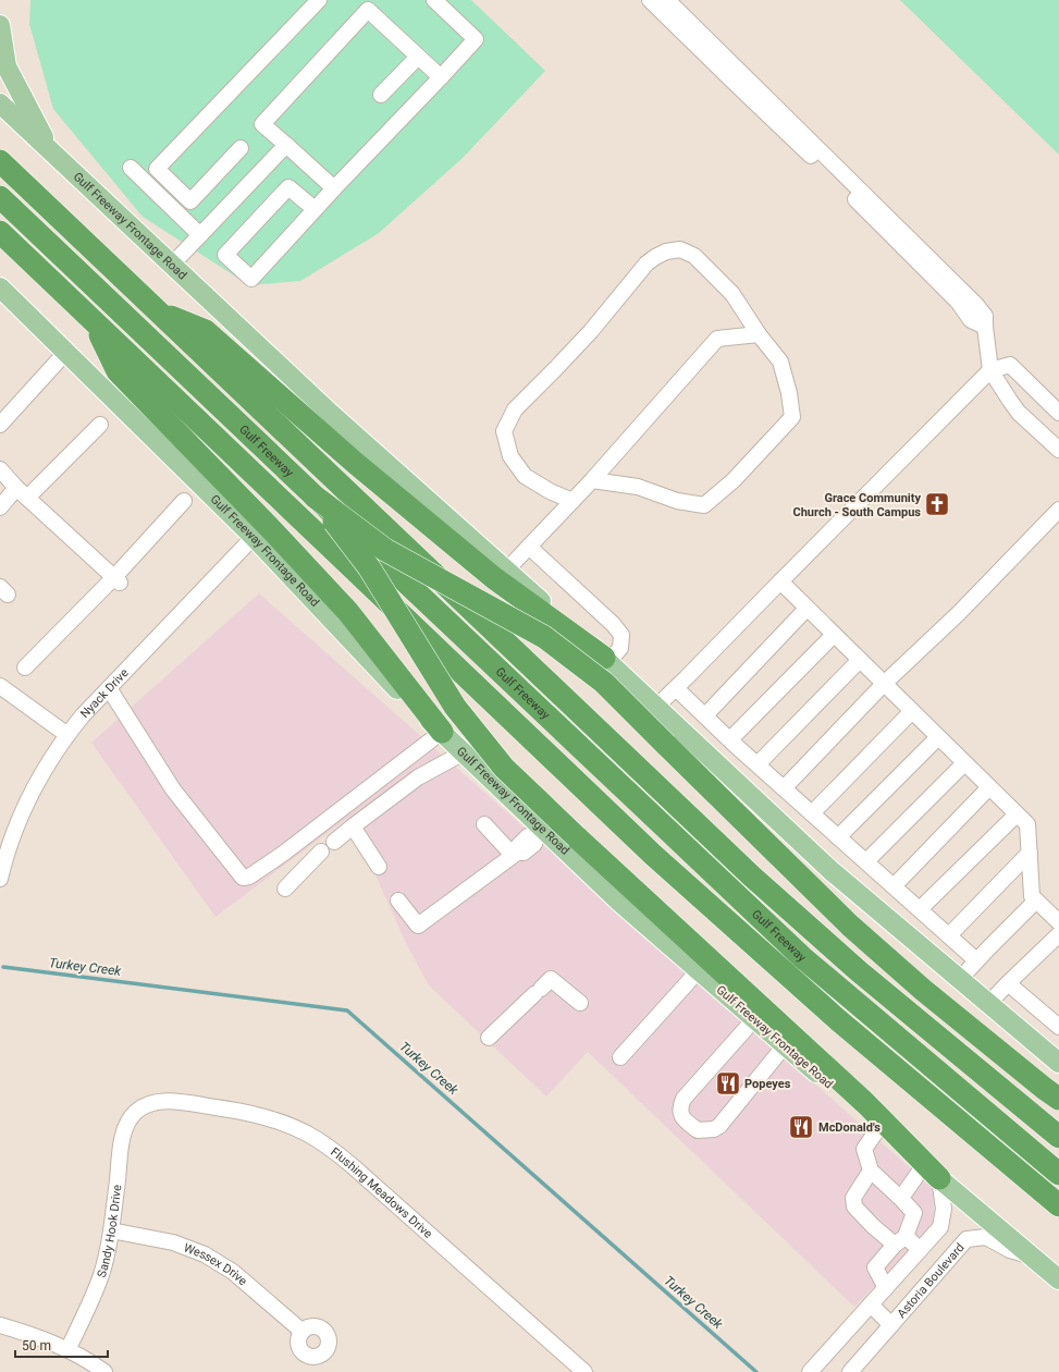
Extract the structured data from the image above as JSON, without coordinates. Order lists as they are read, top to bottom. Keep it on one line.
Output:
{"streets":{"highway":["Gulf Freeway"],"main road":["Gulf Freeway Frontage Road"],"street":["Nyack Drive","Flushing Meadows Drive","Sandy Hook Drive","Wessex Drive","Astoria Boulevard"]},"crossings":[["Gulf Freeway Frontage Road","Nyack Drive"],["Gulf Freeway Frontage Road","Astoria Boulevard"],["Flushing Meadows Drive","Sandy Hook Drive"],["Sandy Hook Drive","Wessex Drive"]],"water":["Turkey Creek"],"places":{"church":["Grace Community Church - South Campus"],"restaurant":["Popeyes","McDonald's"]},"scale_bar":"50 m"}
